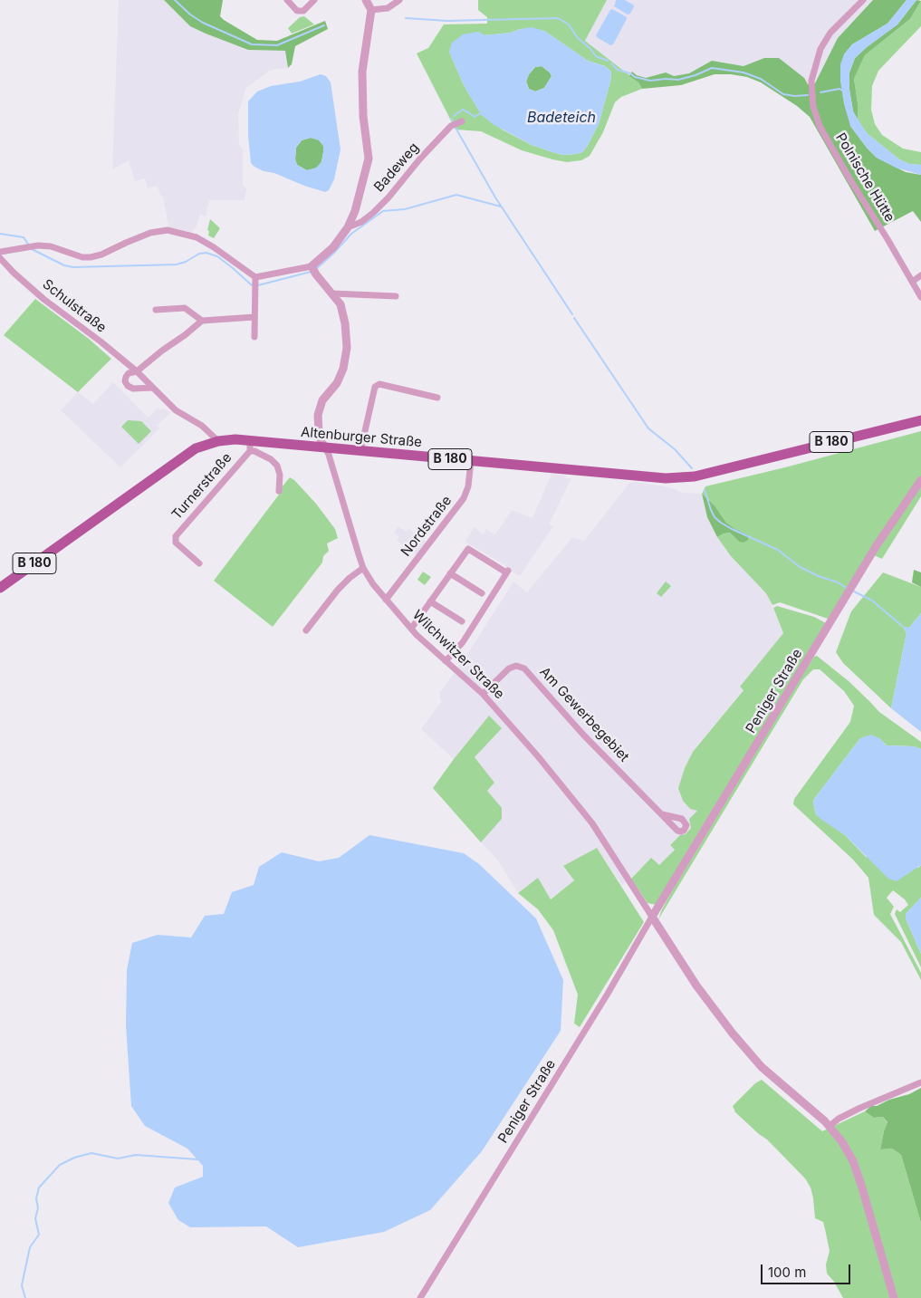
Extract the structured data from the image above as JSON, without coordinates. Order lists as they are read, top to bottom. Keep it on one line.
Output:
{"streets":{"main road":["Altenburger Straße","B 180"],"street":["Badeweg","Polnische Hütte","Schulstraße","Turnerstraße","Nordstraße","Wilchwitzer Straße","Peniger Straße","Am Gewerbegebiet"]},"crossings":[["Schulstraße","Altenburger Straße"],["Altenburger Straße","Turnerstraße"],["Altenburger Straße","Nordstraße"],["Altenburger Straße","Wilchwitzer Straße"],["Nordstraße","Wilchwitzer Straße"],["Wilchwitzer Straße","Peniger Straße"],["Wilchwitzer Straße","Am Gewerbegebiet"]],"water":["Badeteich"],"scale_bar":"100 m"}
